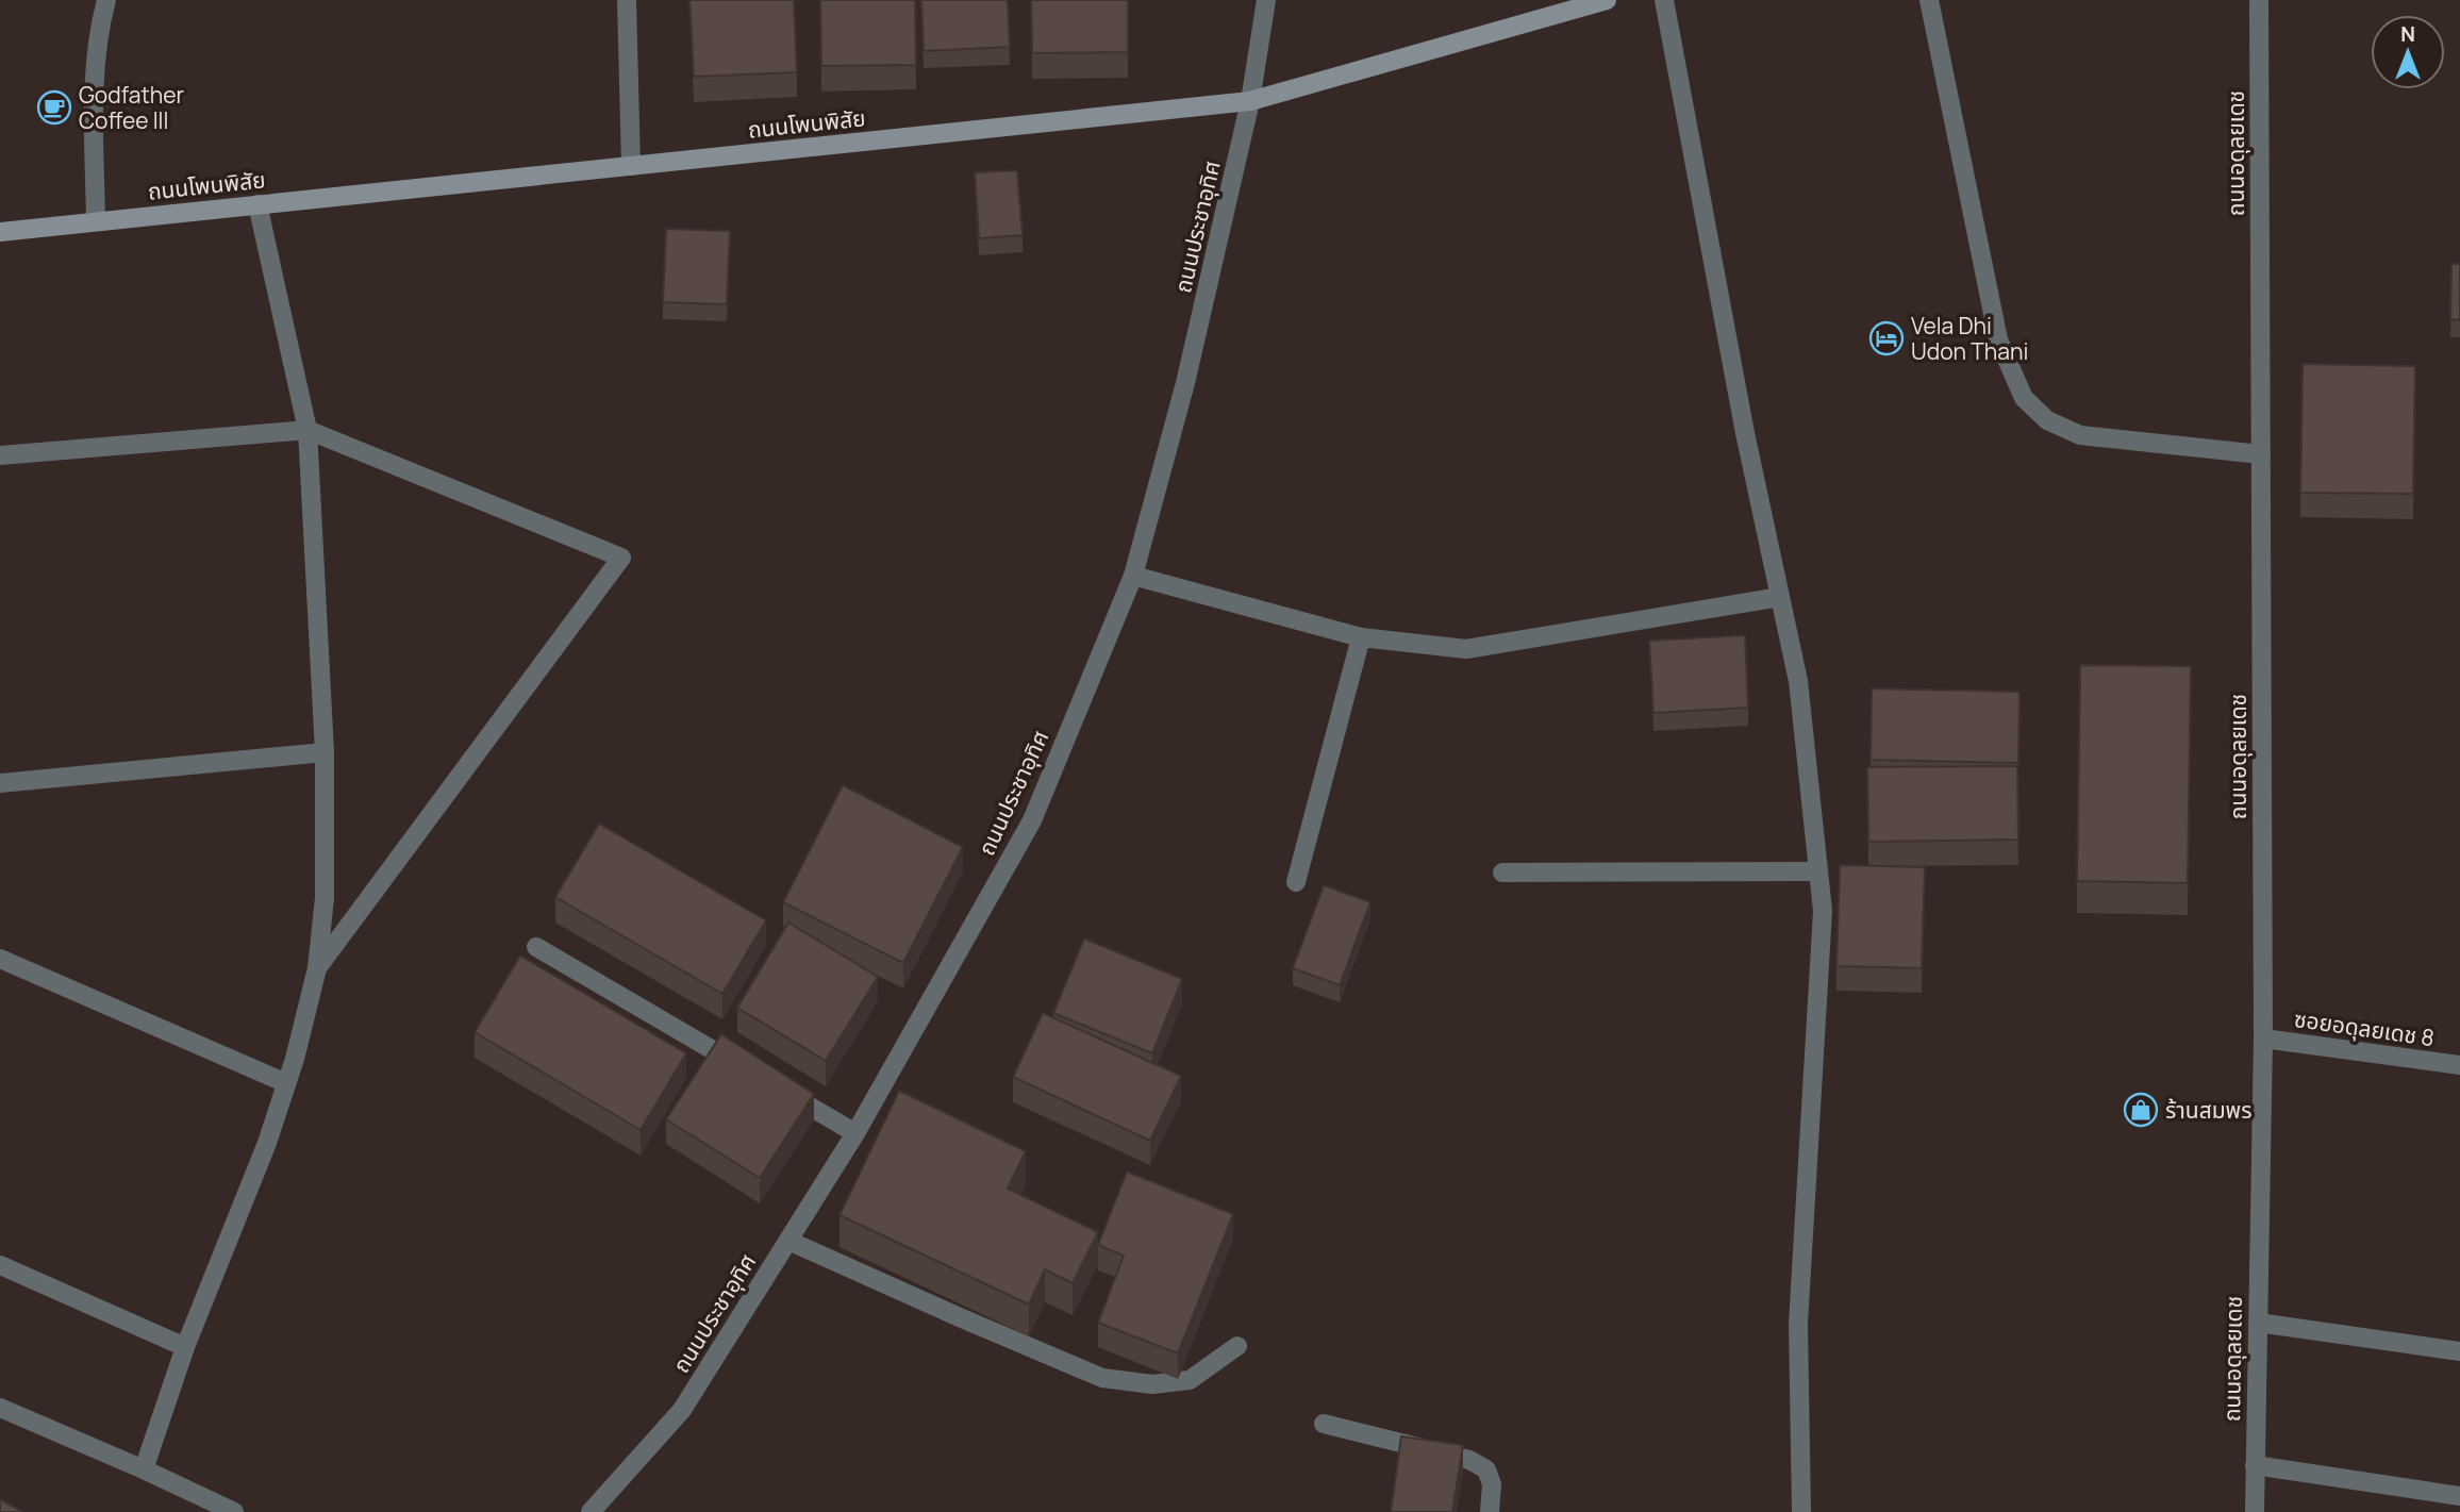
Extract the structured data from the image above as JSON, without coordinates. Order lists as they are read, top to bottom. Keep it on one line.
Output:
{"streets":{"street":["ถนนโพนพิสัย","ถนนอดุลยเดช","ถนนประชาอุทิศ","ซอยอดุลยเดช 8"]},"crossings":[["ถนนโพนพิสัย","ถนนประชาอุทิศ"],["ถนนอดุลยเดช","ซอยอดุลยเดช 8"]],"places":{"cafe":["Godfather Coffee III"],"hotel":["Vela Dhi Udon Thani"],"shop":["ร้านสมพร"]},"north":"top"}
